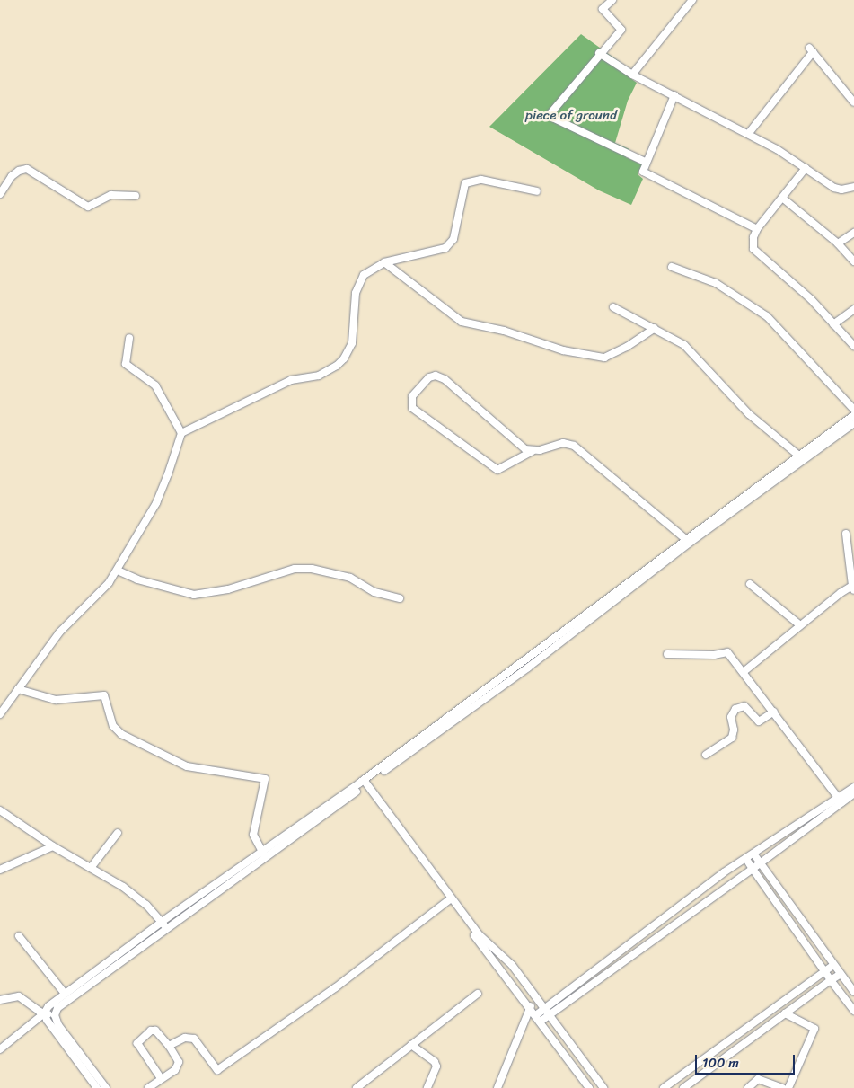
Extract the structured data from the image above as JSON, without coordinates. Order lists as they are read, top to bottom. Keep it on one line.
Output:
{"parks":["piece of ground"],"scale_bar":"100 m"}
